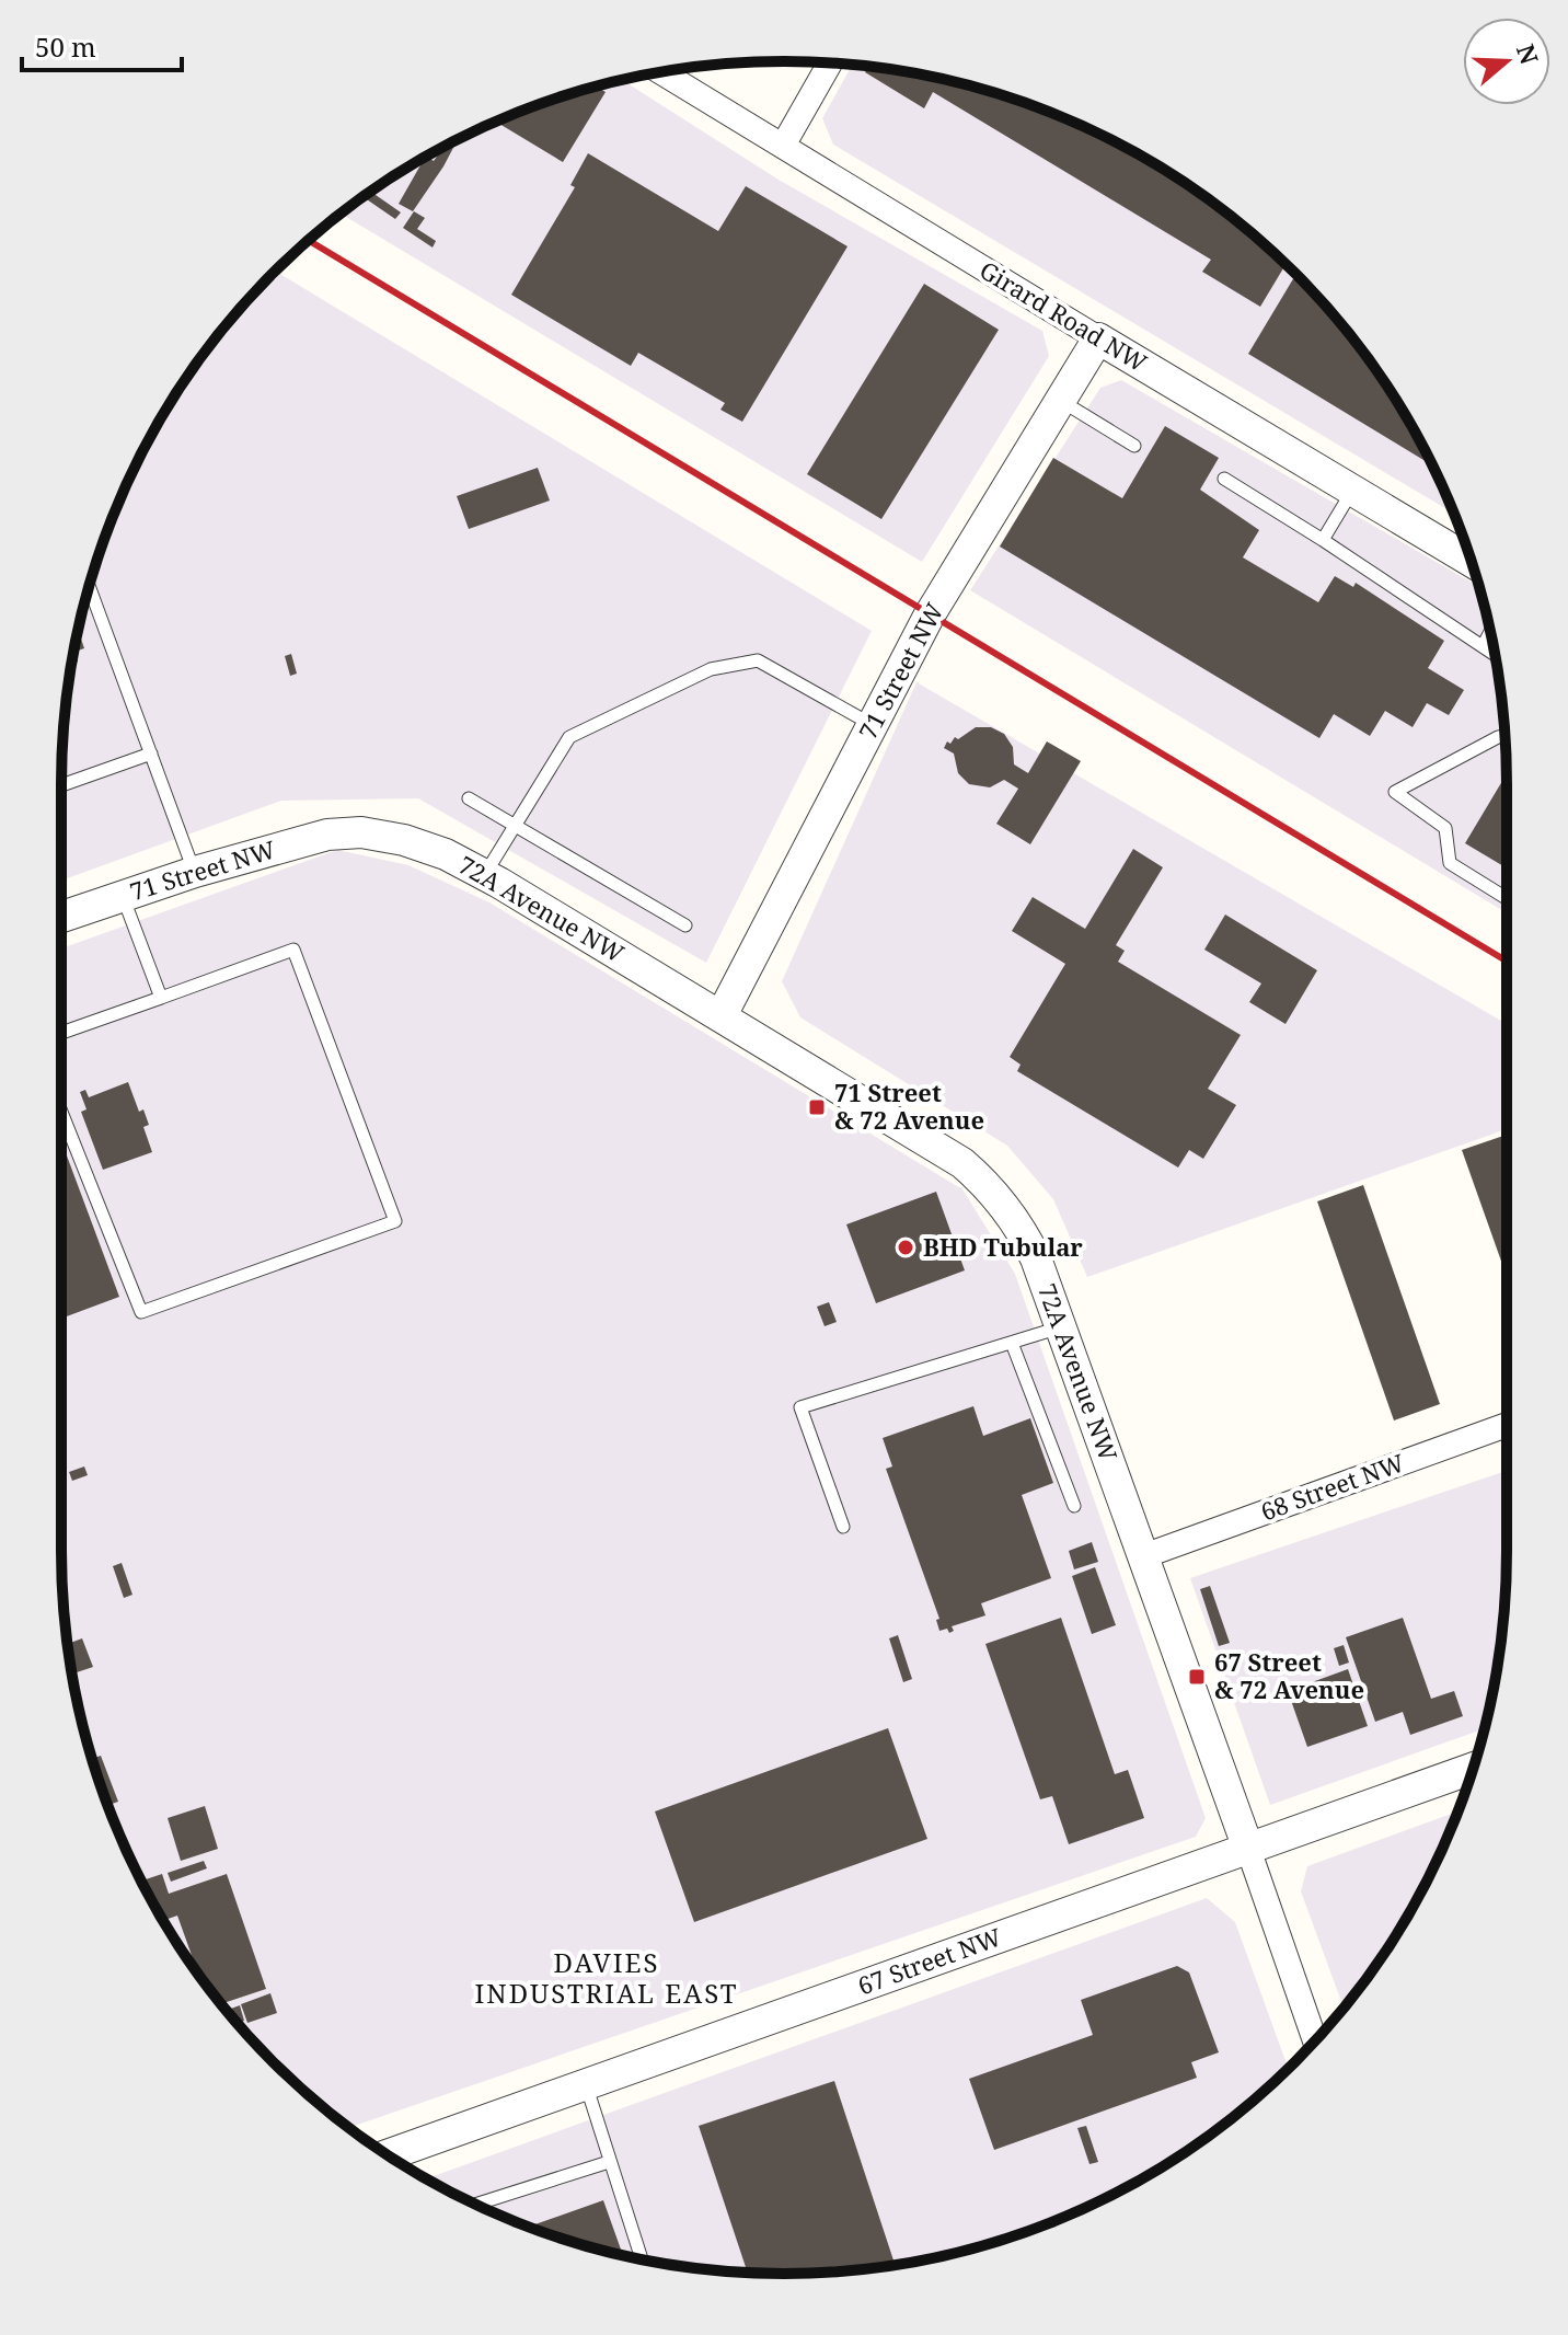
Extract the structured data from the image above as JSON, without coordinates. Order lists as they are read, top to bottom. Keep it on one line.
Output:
{"streets":{"street":["Girard Road NW","71 Street NW","72A Avenue NW","68 Street NW","67 Street NW"]},"crossings":[["Girard Road NW","71 Street NW"],["71 Street NW","72A Avenue NW"],["72A Avenue NW","68 Street NW"],["72A Avenue NW","67 Street NW"]],"districts":["DAVIES INDUSTRIAL EAST"],"places":{"transit":["71 Street & 72 Avenue","67 Street & 72 Avenue"],"other":["BHD Tubular"]},"scale_bar":"50 m","north":"right"}
